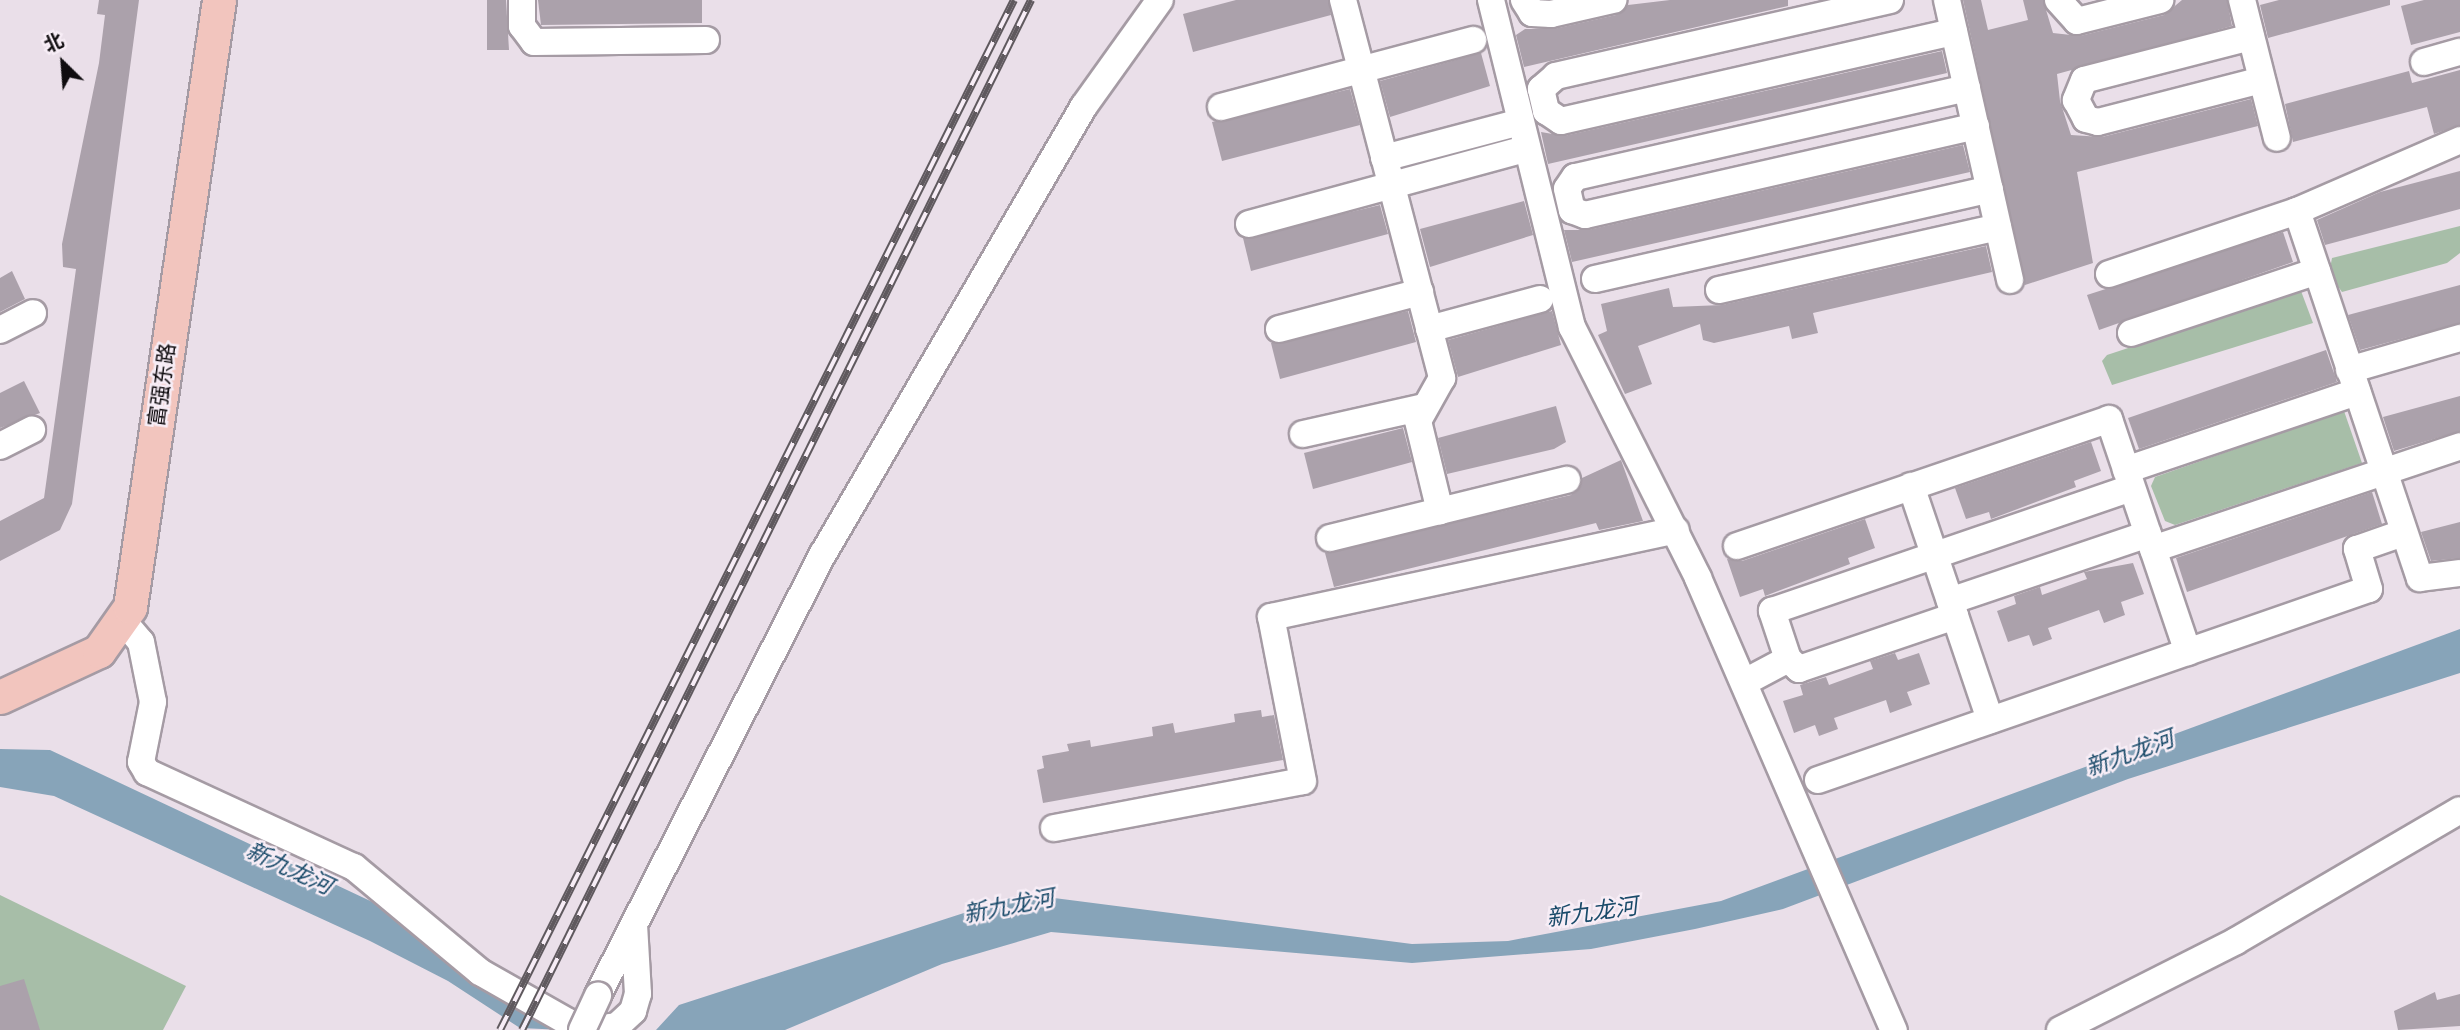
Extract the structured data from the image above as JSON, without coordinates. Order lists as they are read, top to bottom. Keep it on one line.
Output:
{"streets":{"main road":["富强东路"]},"water":["新九龙河"],"north":"top left"}
